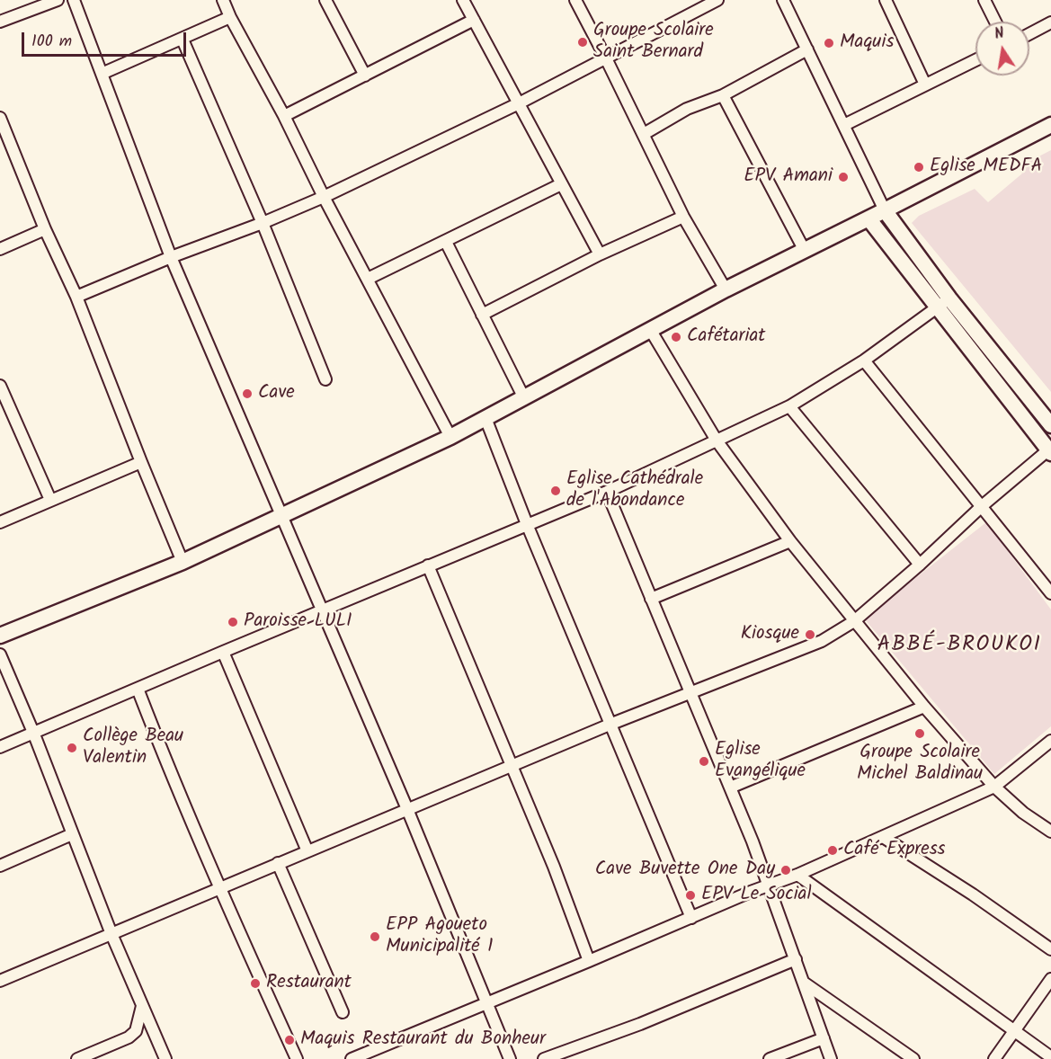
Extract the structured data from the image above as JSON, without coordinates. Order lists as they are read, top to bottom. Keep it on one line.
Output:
{"districts":["ABBÉ-BROUKOI"],"places":["Groupe Scolaire Saint Bernard","Maquis","Eglise MEDFA","EPV Amani","Cafétariat","Cave","Eglise Cathédrale de l'Abondance","Paroisse LULI","Kiosque","Groupe Scolaire Michel Baldinau","Collège Beau Valentin","Eglise Evangélique","Café Express","Cave Buvette One Day","EPV Le Social","EPP Agoueto Municipalité 1","Restaurant","Maquis Restaurant du Bonheur"],"scale_bar":"100 m","north":"top"}
